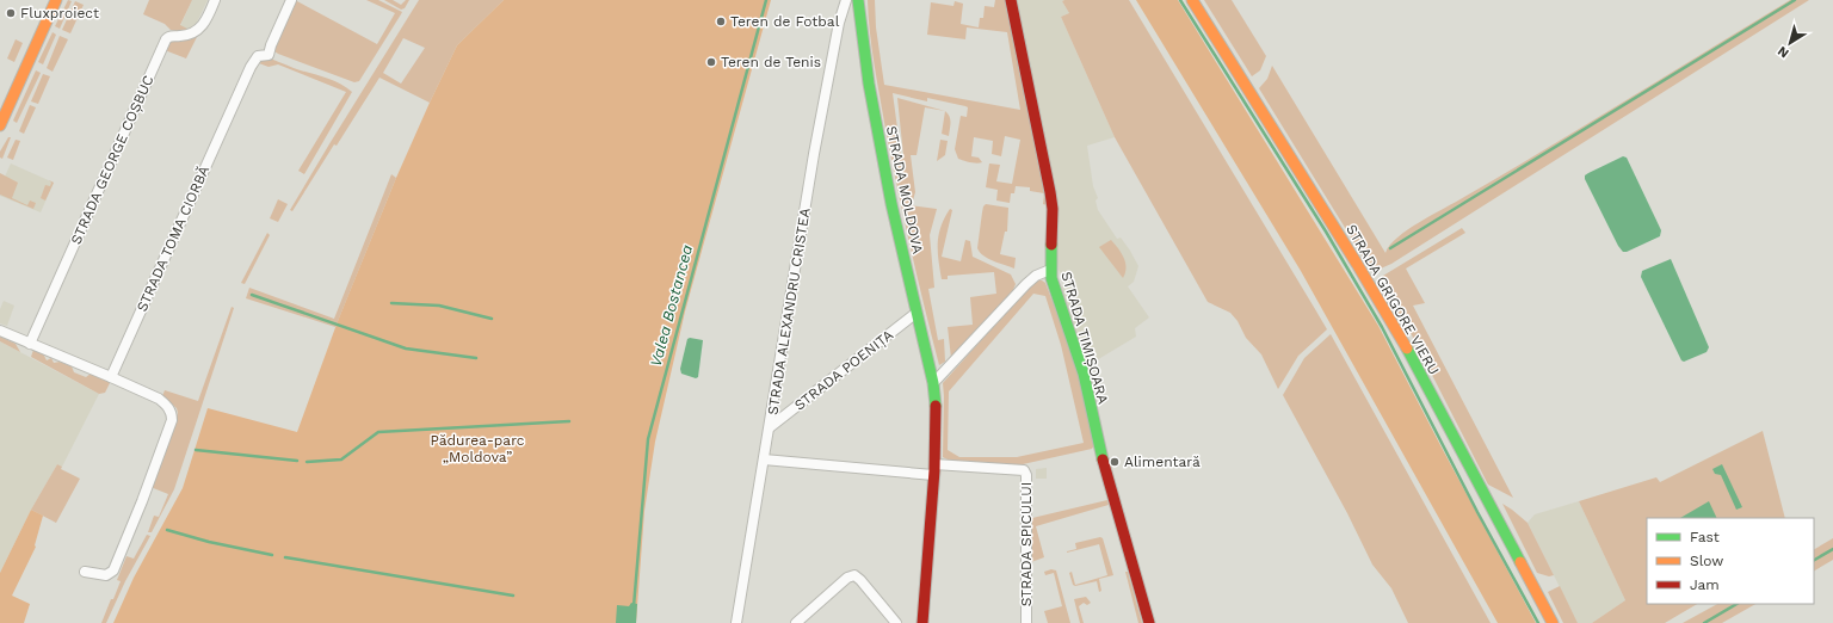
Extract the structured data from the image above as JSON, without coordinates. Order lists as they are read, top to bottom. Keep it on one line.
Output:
{"streets":{"street":["STRADA GEORGE COȘBUC","STRADA MOLDOVA","STRADA TOMA CIORBĂ","STRADA GRIGORE VIERU","STRADA ALEXANDRU CRISTEA","STRADA TIMIȘOARA","STRADA POENIȚA","STRADA SPICULUI"]},"crossings":[["STRADA MOLDOVA","STRADA POENIȚA"],["STRADA MOLDOVA","STRADA SPICULUI"],["STRADA ALEXANDRU CRISTEA","STRADA POENIȚA"]],"water":["Valea Bostancea"],"parks":["Pădurea-parc „Moldova”"],"places":["Fluxproiect","Teren de Fotbal","Teren de Tenis","Alimentară"],"legend":["Fast","Slow","Jam"],"north":"bottom left"}
